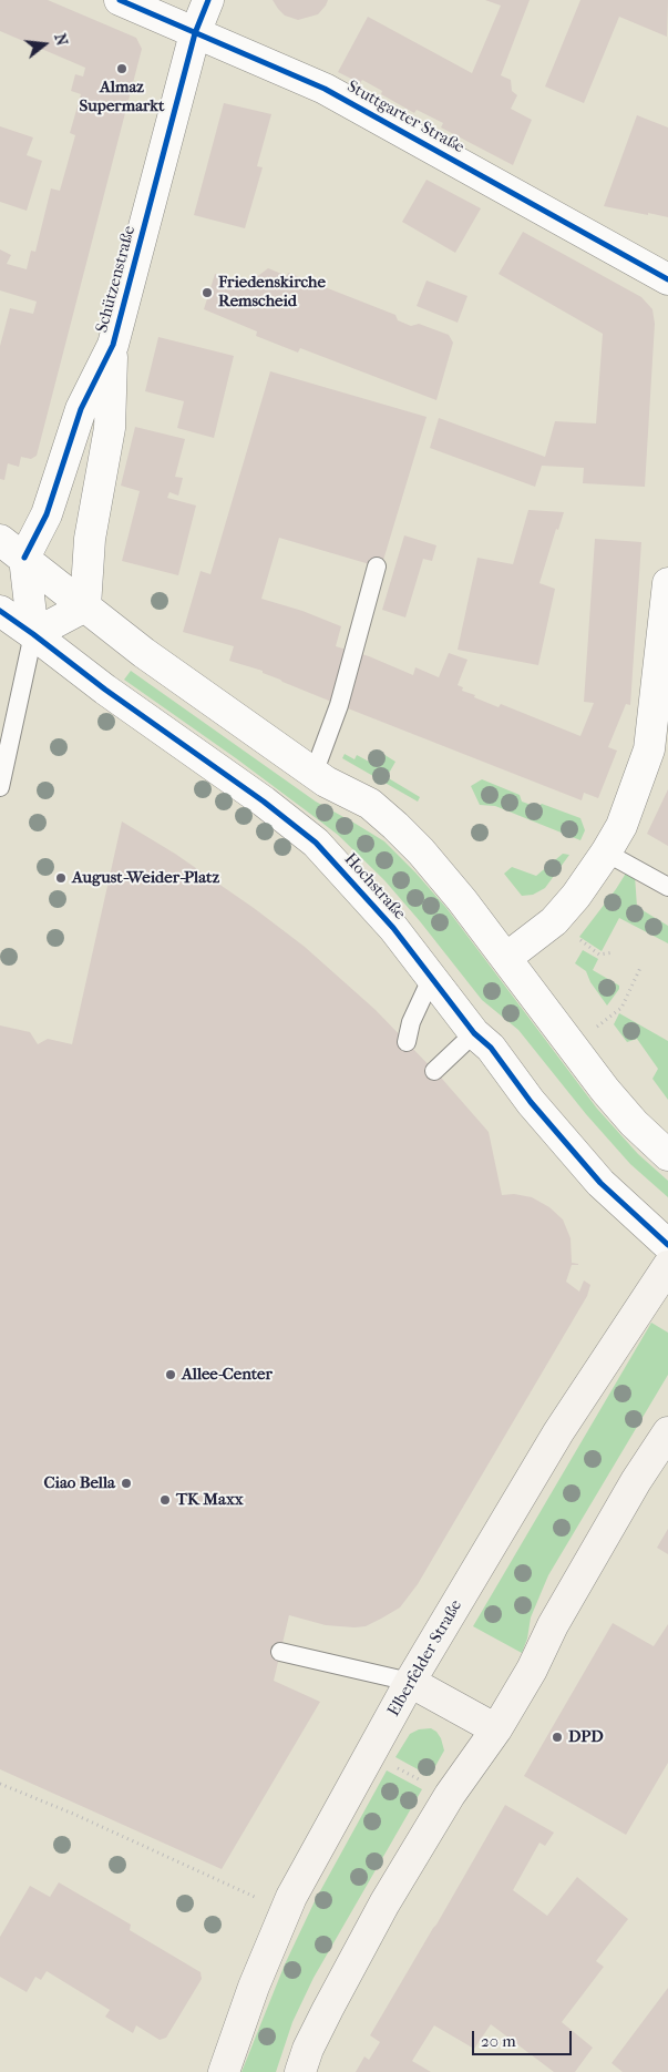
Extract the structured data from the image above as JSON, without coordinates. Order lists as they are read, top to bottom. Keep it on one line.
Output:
{"streets":{"main road":["Elberfelder Straße"],"street":["Stuttgarter Straße","Schützenstraße","Hochstraße"]},"crossings":[["Stuttgarter Straße","Schützenstraße"]],"places":["Almaz Supermarkt","Friedenskirche Remscheid","August-Weider-Platz","Allee-Center","Ciao Bella","TK Maxx","DPD"],"scale_bar":"20 m","north":"right"}
